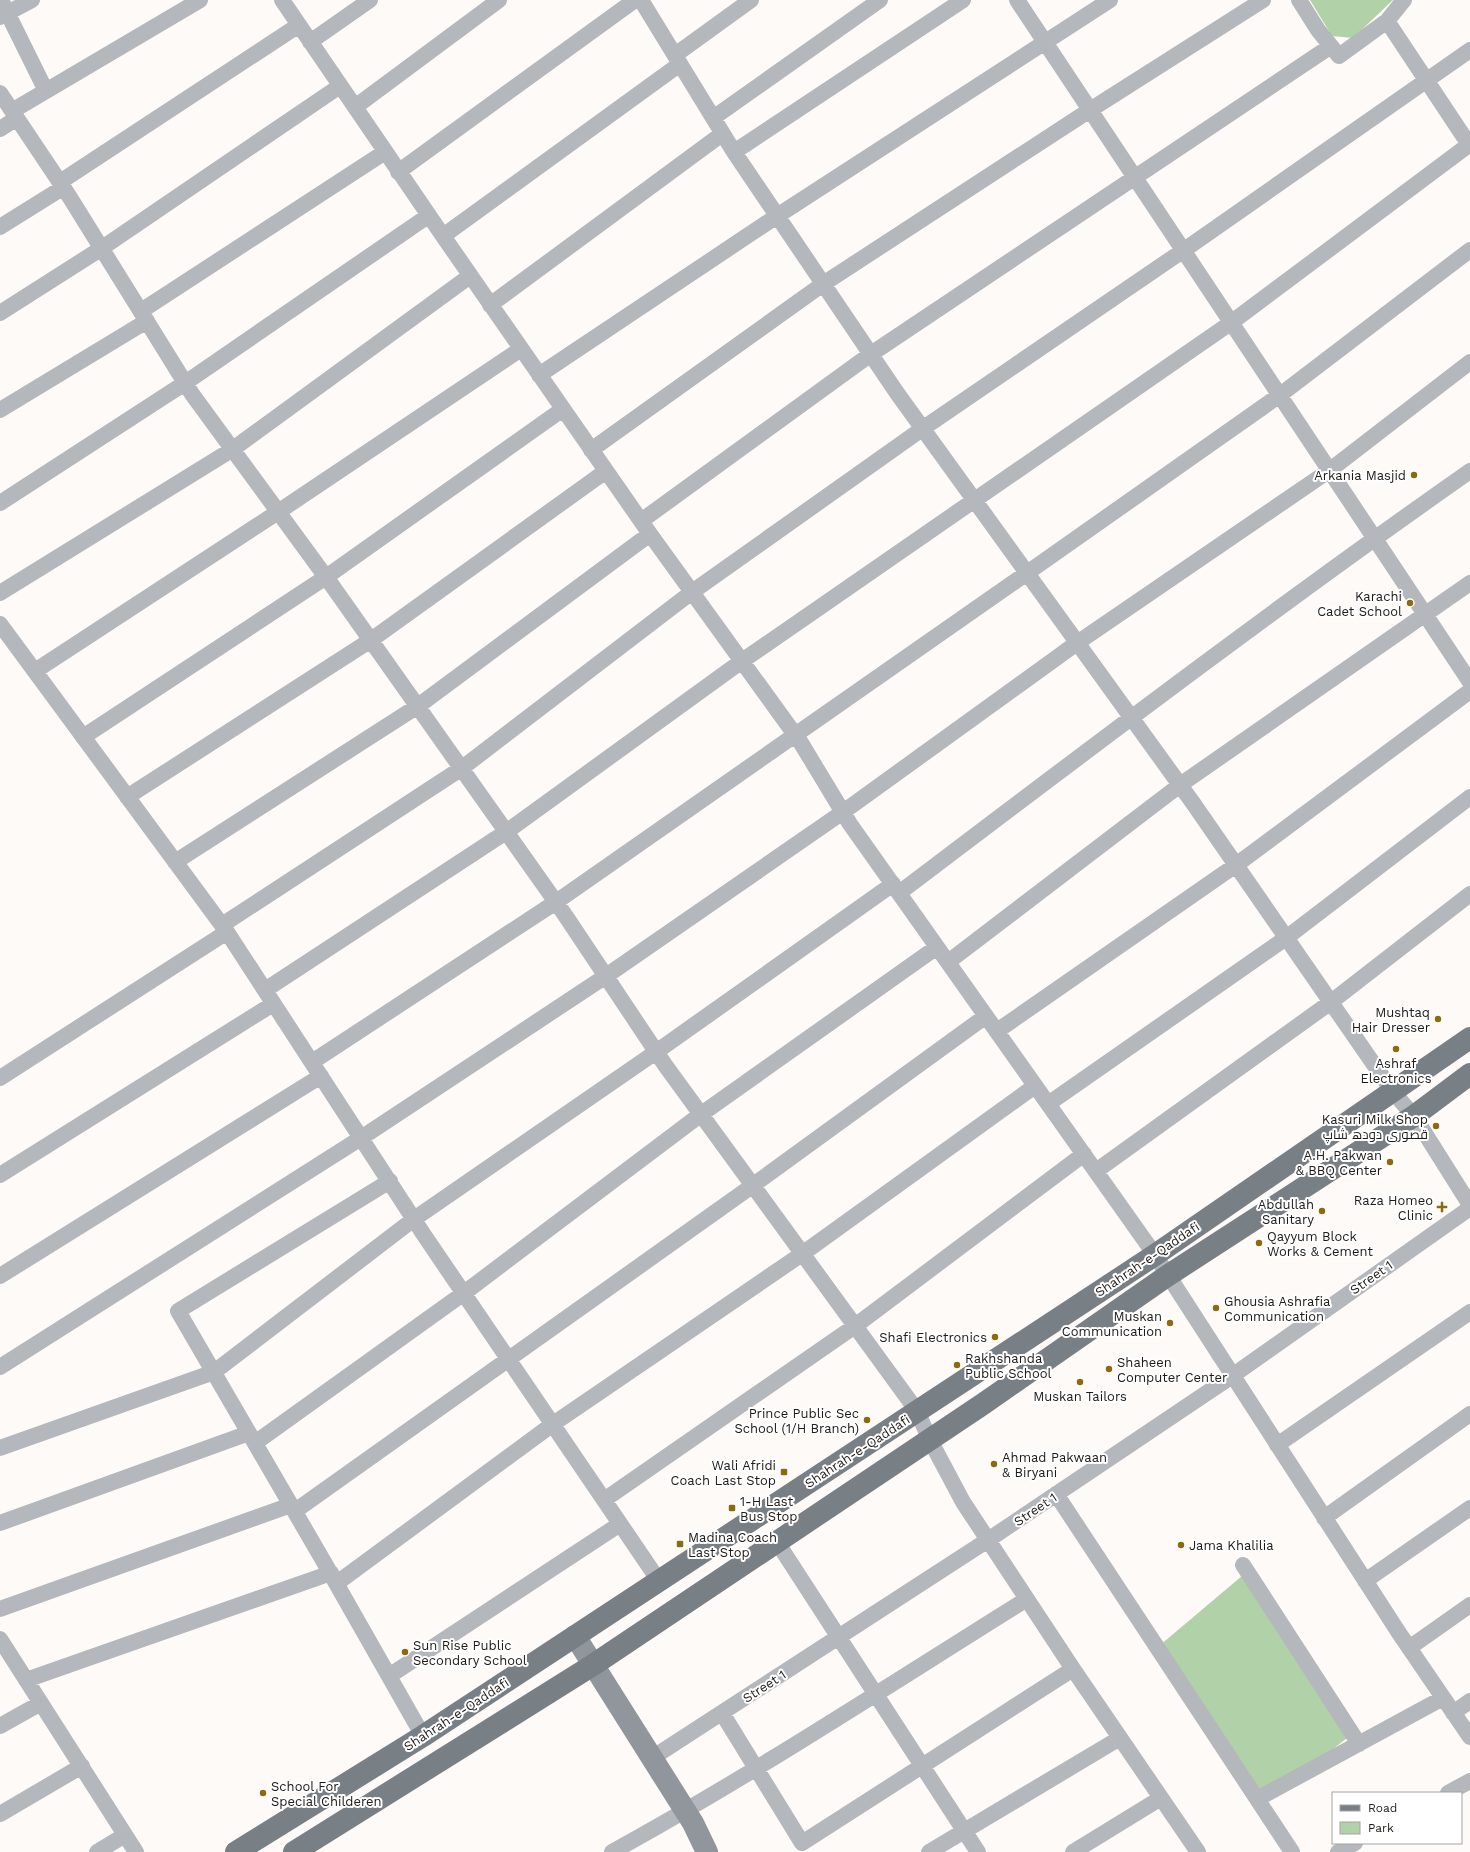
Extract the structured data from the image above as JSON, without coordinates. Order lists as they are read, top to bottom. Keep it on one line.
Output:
{"streets":{"main road":["Shahrah-e-Qaddafi"],"street":["Street 1"]},"places":{"other":["Arkania Masjid","Karachi Cadet School","Mushtaq Hair Dresser","Ashraf Electronics","Kasuri Milk Shop قصوری دودھ شاپ","A.H. Pakwan & BBQ Center","Abdullah Sanitary","Qayyum Block Works & Cement","Ghousia Ashrafia Communication","Muskan Communication","Shafi Electronics","Rakhshanda Public School","Shaheen Computer Center","Muskan Tailors","Prince Public Sec School (1/H Branch)","Ahmad Pakwaan & Biryani","Jama Khalilia","Sun Rise Public Secondary School","School For Special Childeren"],"health":["Raza Homeo Clinic"],"transit":["Wali Afridi Coach Last Stop","1-H Last Bus Stop","Madina Coach Last Stop"]},"legend":["Road","Park"]}
